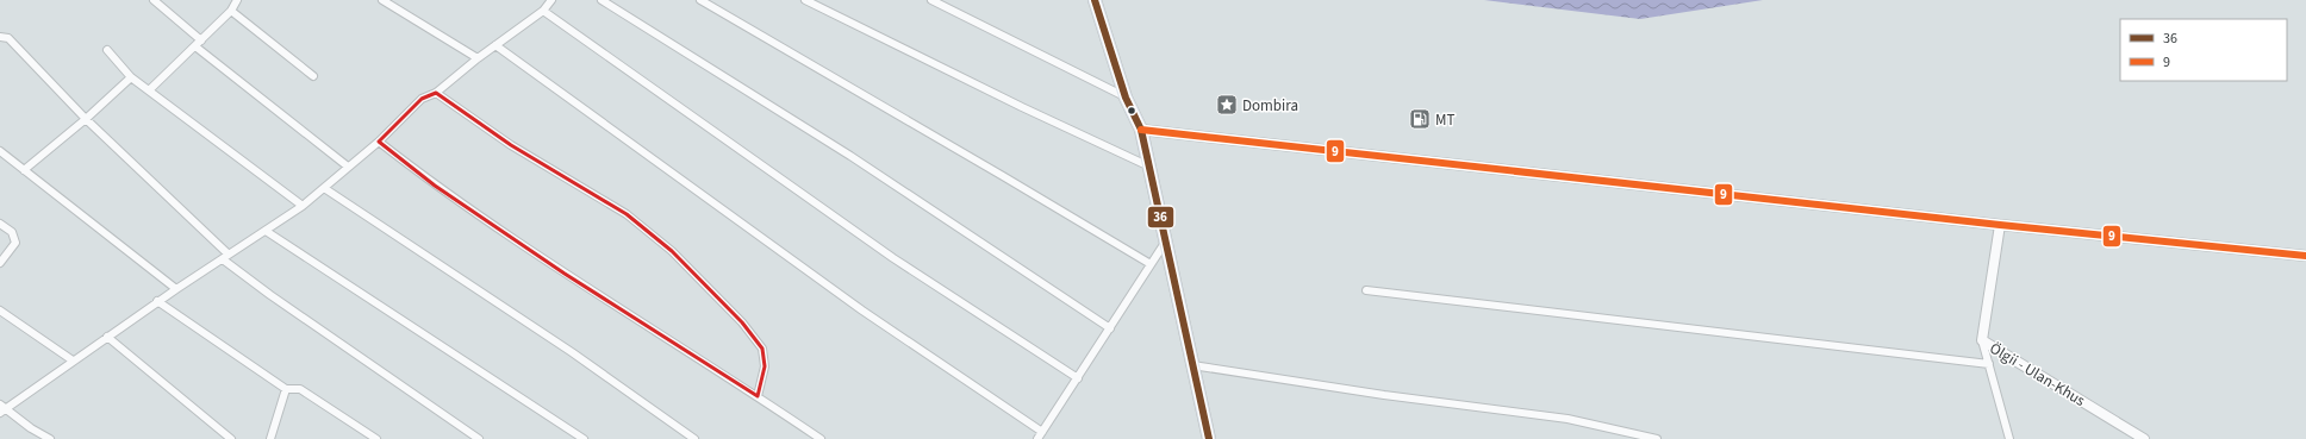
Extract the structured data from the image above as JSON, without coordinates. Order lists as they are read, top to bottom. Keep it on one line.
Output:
{"streets":{"street":["Ölgii - Ulan-Khus"]},"places":{"place":["Dombira"],"fuel station":["MT"]},"lines":["transit line 36","transit line 9"],"legend":["36","9"]}
